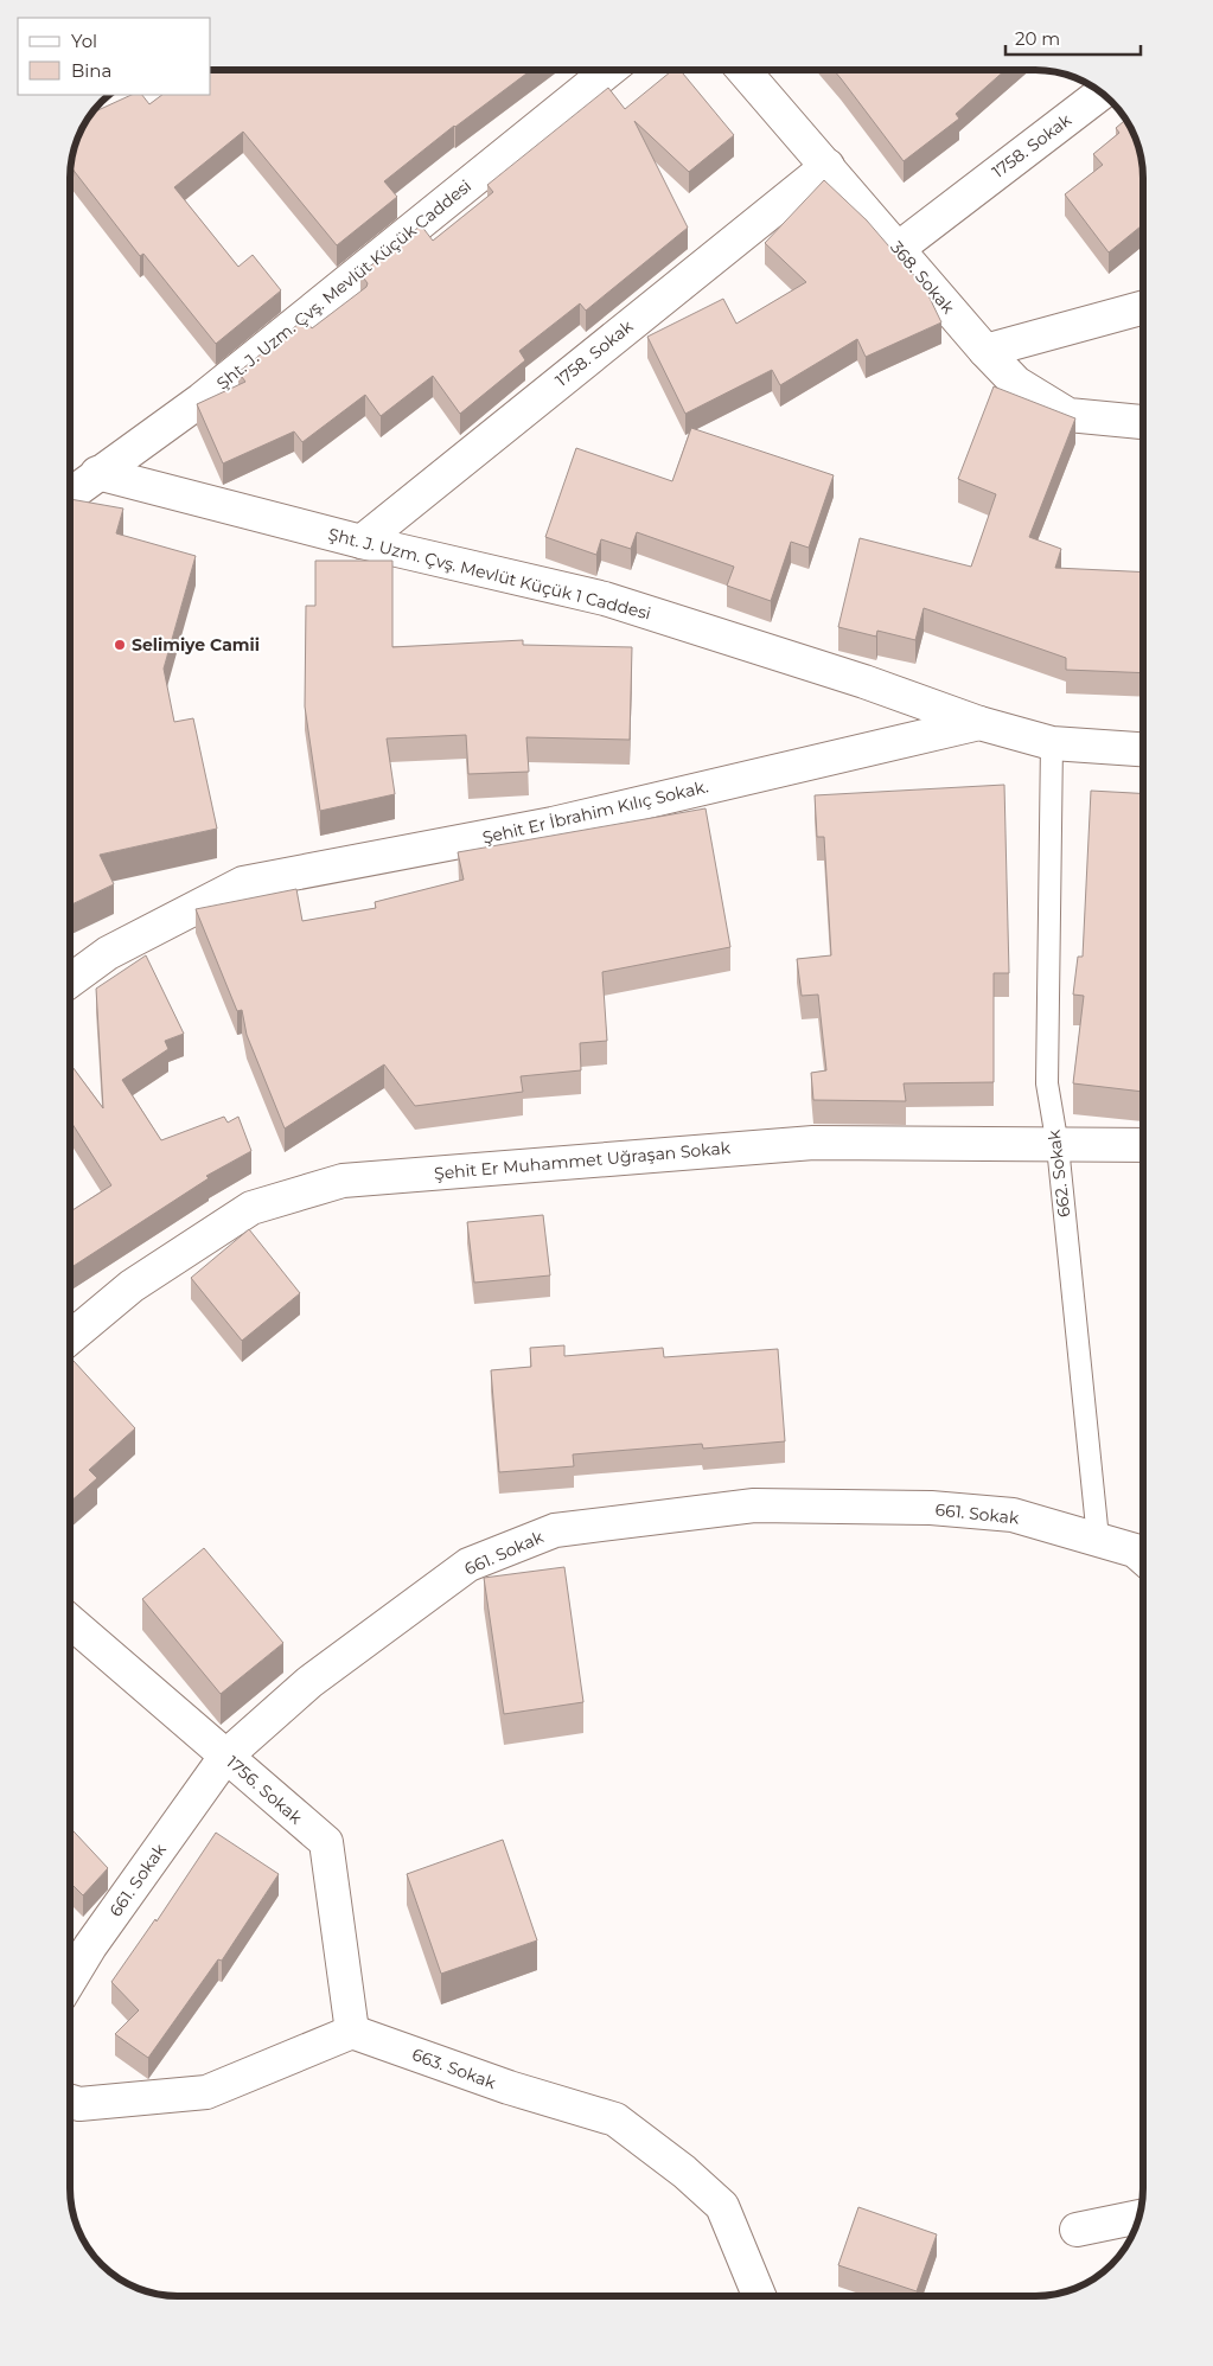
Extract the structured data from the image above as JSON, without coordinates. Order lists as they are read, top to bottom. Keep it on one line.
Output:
{"streets":{"street":["1758. Sokak","368. Sokak","Şht. J. Uzm. Çvş. Mevlüt Küçük Caddesi","Şht. J. Uzm. Çvş. Mevlüt Küçük 1 Caddesi","Şehit Er İbrahim Kılıç Sokak.","Şehit Er Muhammet Uğraşan Sokak","661. Sokak","1756. Sokak","663. Sokak"],"lane":["662. Sokak"]},"crossings":[["1758. Sokak","368. Sokak"],["1758. Sokak","Şht. J. Uzm. Çvş. Mevlüt Küçük 1 Caddesi"],["Şht. J. Uzm. Çvş. Mevlüt Küçük Caddesi","Şht. J. Uzm. Çvş. Mevlüt Küçük 1 Caddesi"],["Şht. J. Uzm. Çvş. Mevlüt Küçük 1 Caddesi","Şehit Er İbrahim Kılıç Sokak."],["Şehit Er İbrahim Kılıç Sokak.","662. Sokak"],["Şehit Er Muhammet Uğraşan Sokak","662. Sokak"],["662. Sokak","661. Sokak"],["661. Sokak","1756. Sokak"],["1756. Sokak","663. Sokak"]],"places":["Selimiye Camii"],"legend":["Yol","Bina"],"scale_bar":"20 m"}
